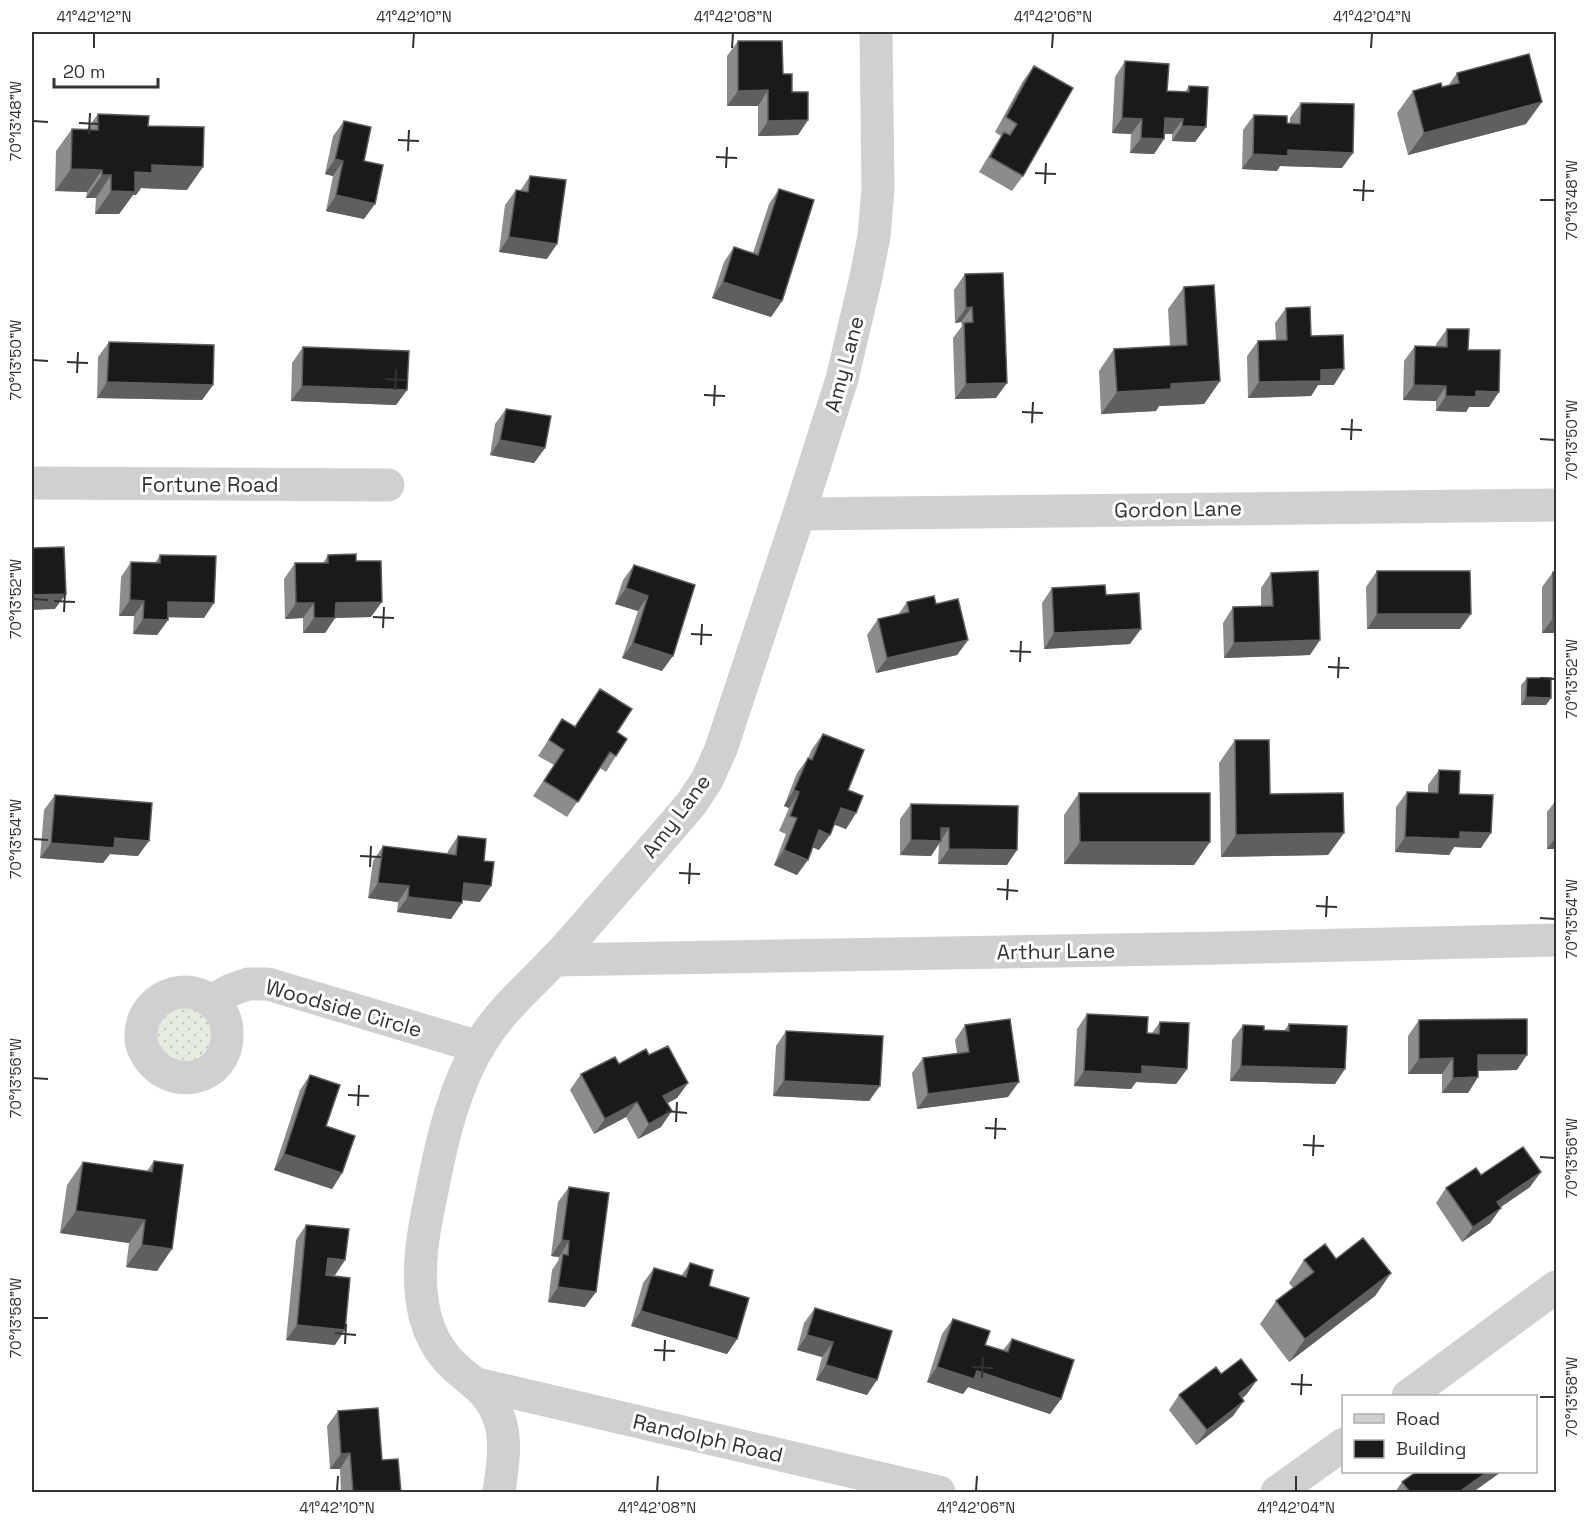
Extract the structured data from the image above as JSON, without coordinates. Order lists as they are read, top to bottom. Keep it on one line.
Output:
{"streets":{"street":["Amy Lane","Fortune Road","Gordon Lane","Arthur Lane","Woodside Circle","Randolph Road"]},"crossings":[["Amy Lane","Gordon Lane"],["Amy Lane","Arthur Lane"],["Amy Lane","Woodside Circle"],["Amy Lane","Randolph Road"]],"legend":["Road","Building"],"scale_bar":"20 m","coordinates":["41°42'12\"N","41°42'10\"N","41°42'08\"N","41°42'06\"N","41°42'04\"N","70°13'48\"W","70°13'50\"W","70°13'52\"W","70°13'54\"W","70°13'56\"W","70°13'58\"W"]}
